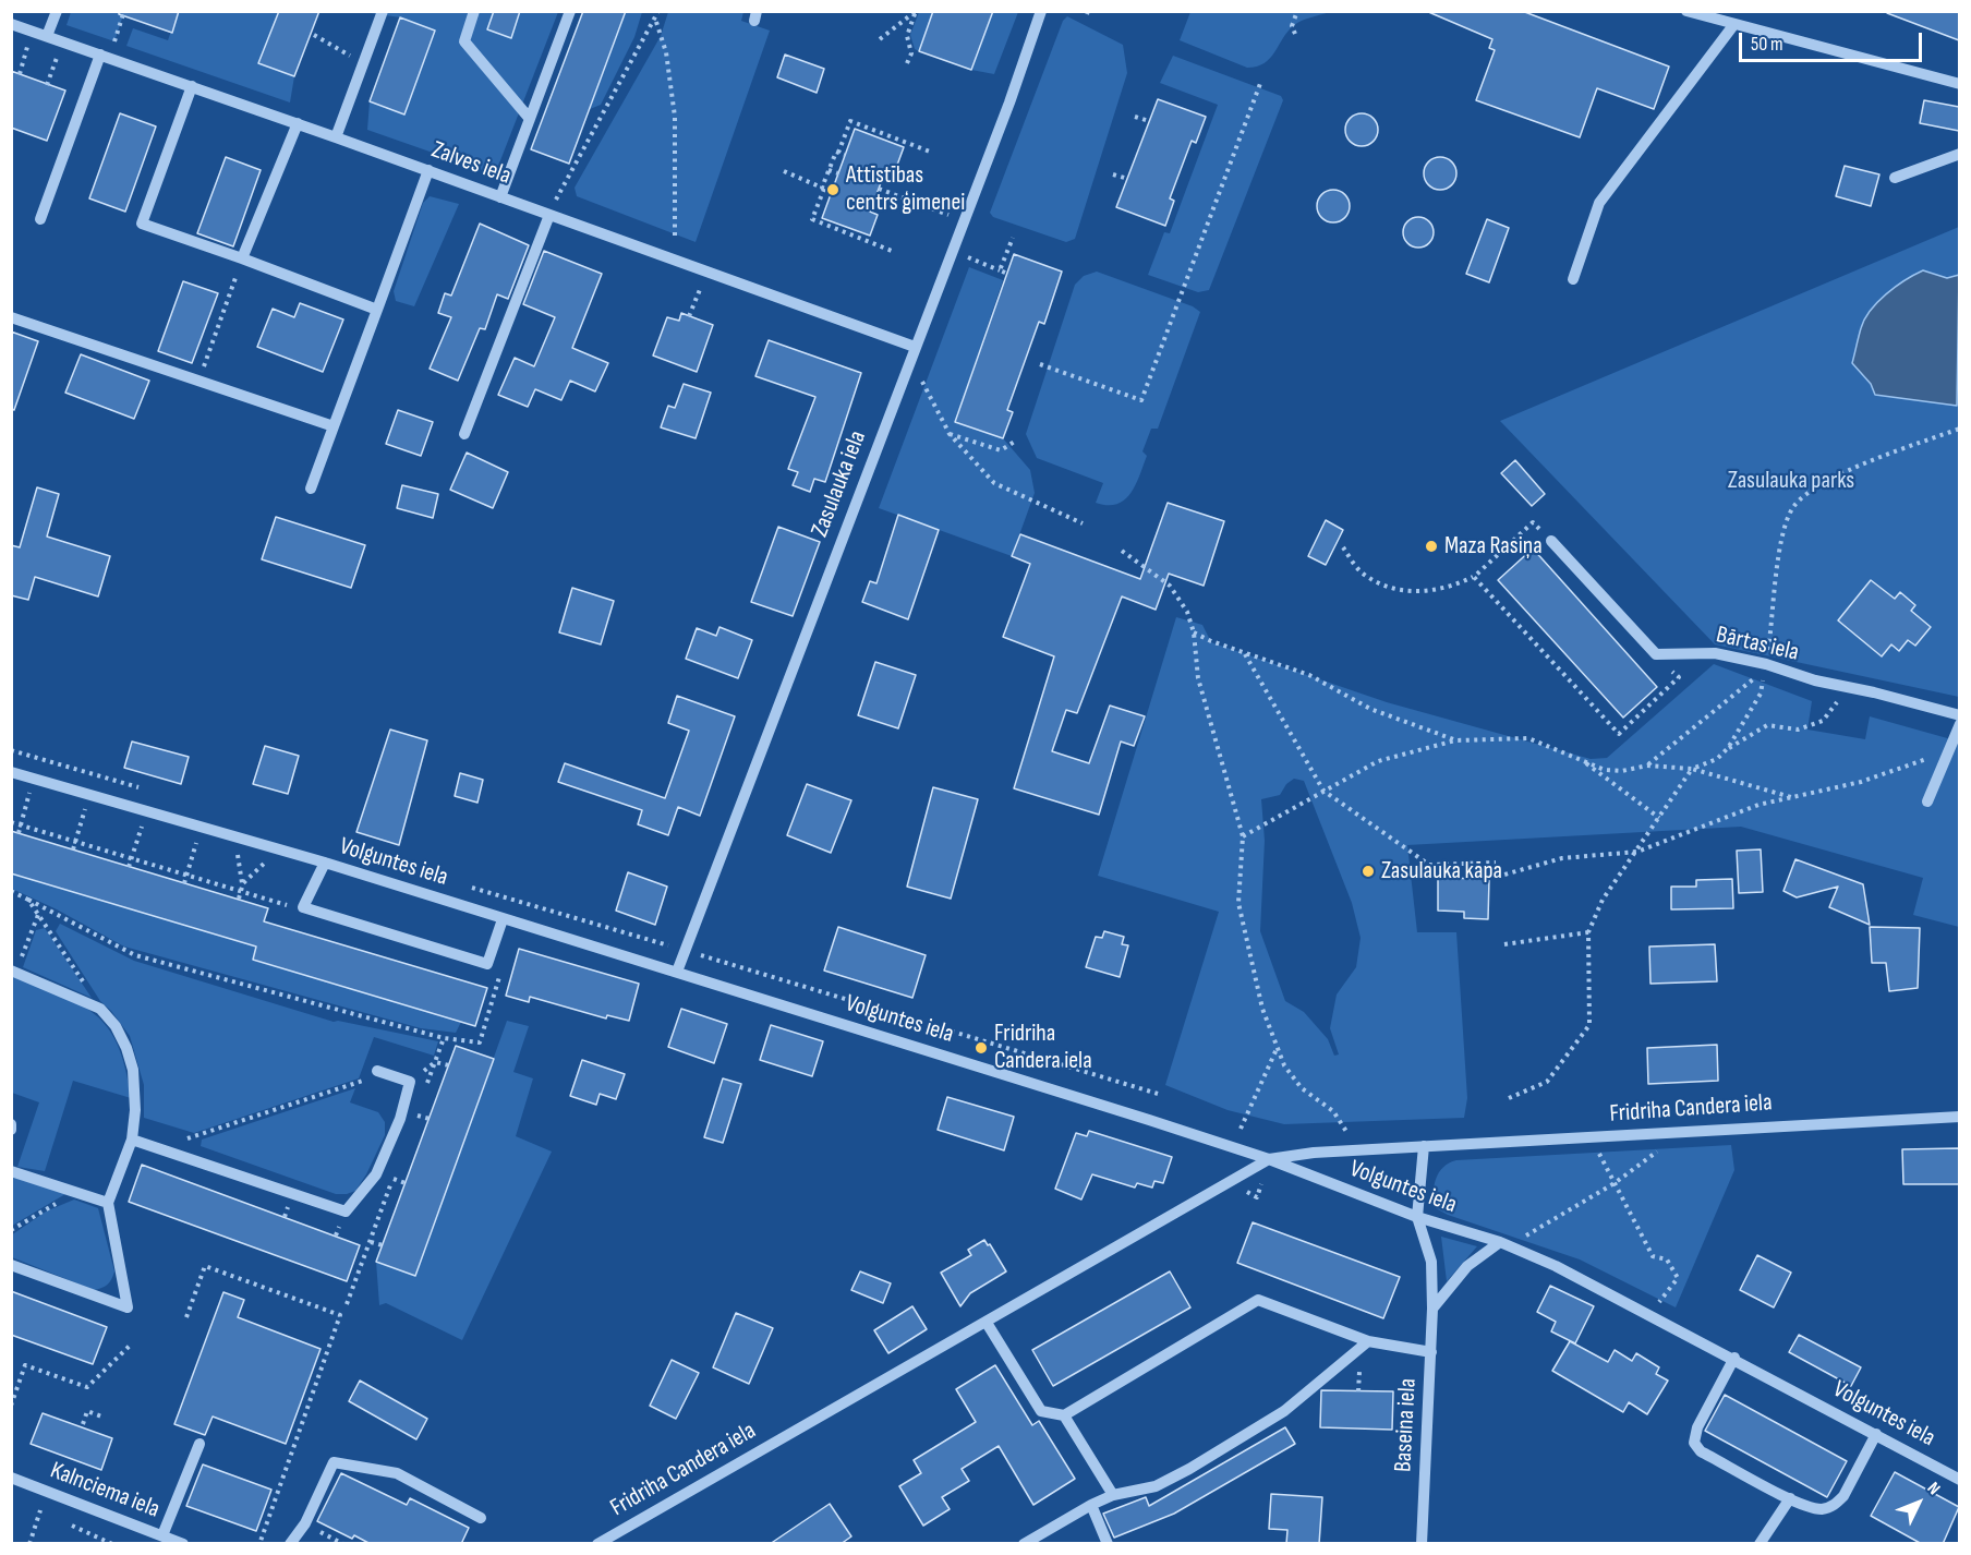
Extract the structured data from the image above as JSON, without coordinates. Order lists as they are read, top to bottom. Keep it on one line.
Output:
{"streets":{"street":["Zalves iela","Zasulauka iela","Bārtas iela","Volguntes iela","Fridriha Candera iela","Baseina iela","Kalnciema iela"]},"crossings":[["Zalves iela","Zasulauka iela"],["Zasulauka iela","Volguntes iela"],["Volguntes iela","Fridriha Candera iela"],["Volguntes iela","Baseina iela"]],"parks":["Zasulauka parks"],"places":["Attīstības centrs ģimenei","Maza Rasiņa","Zasulauka kāpa","Fridriha Candera iela"],"scale_bar":"50 m","north":"top right"}
